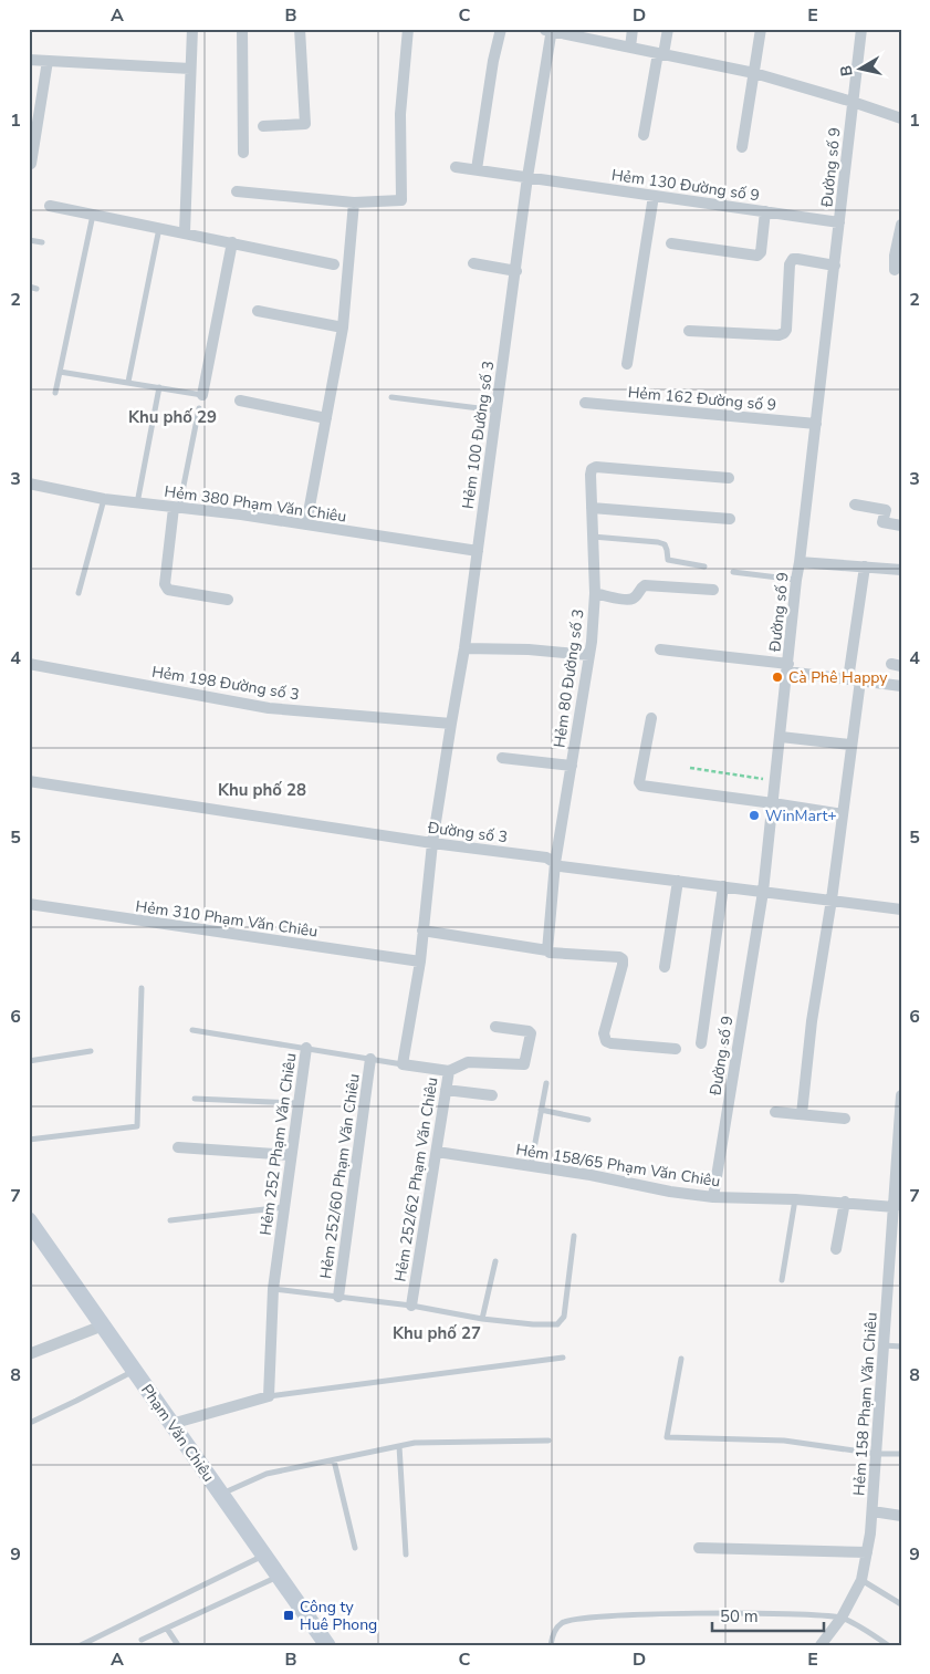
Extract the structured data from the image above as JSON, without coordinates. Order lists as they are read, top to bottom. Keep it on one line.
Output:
{"streets":{"main road":["Phạm Văn Chiêu"],"street":["Đường số 9","Hẻm 130 Đường số 9","Hẻm 162 Đường số 9","Hẻm 100 Đường số 3","Hẻm 380 Phạm Văn Chiêu","Hẻm 80 Đường số 3","Hẻm 198 Đường số 3","Đường số 3","Hẻm 310 Phạm Văn Chiêu","Hẻm 252 Phạm Văn Chiêu","Hẻm 158/65 Phạm Văn Chiêu","Hẻm 252/60 Phạm Văn Chiêu","Hẻm 252/62 Phạm Văn Chiêu","Hẻm 158 Phạm Văn Chiêu"]},"crossings":[["Đường số 9","Hẻm 130 Đường số 9"],["Đường số 9","Hẻm 162 Đường số 9"],["Đường số 9","Đường số 3"],["Đường số 9","Hẻm 158/65 Phạm Văn Chiêu"],["Hẻm 130 Đường số 9","Hẻm 100 Đường số 3"],["Hẻm 100 Đường số 3","Hẻm 380 Phạm Văn Chiêu"],["Hẻm 100 Đường số 3","Hẻm 198 Đường số 3"],["Hẻm 100 Đường số 3","Đường số 3"],["Hẻm 80 Đường số 3","Đường số 3"],["Hẻm 252 Phạm Văn Chiêu","Hẻm 252/60 Phạm Văn Chiêu"],["Hẻm 252 Phạm Văn Chiêu","Hẻm 252/62 Phạm Văn Chiêu"],["Hẻm 158/65 Phạm Văn Chiêu","Hẻm 252/62 Phạm Văn Chiêu"],["Hẻm 158/65 Phạm Văn Chiêu","Hẻm 158 Phạm Văn Chiêu"]],"districts":["Khu phố 29","Khu phố 28","Khu phố 27"],"places":{"other":["Cà Phê Happy","WinMart+"],"transit":["Công ty Huê Phong"]},"scale_bar":"50 m","north":"left","grid":{"columns":["A","B","C","D","E"],"rows":["1","2","3","4","5","6","7","8","9"]}}
